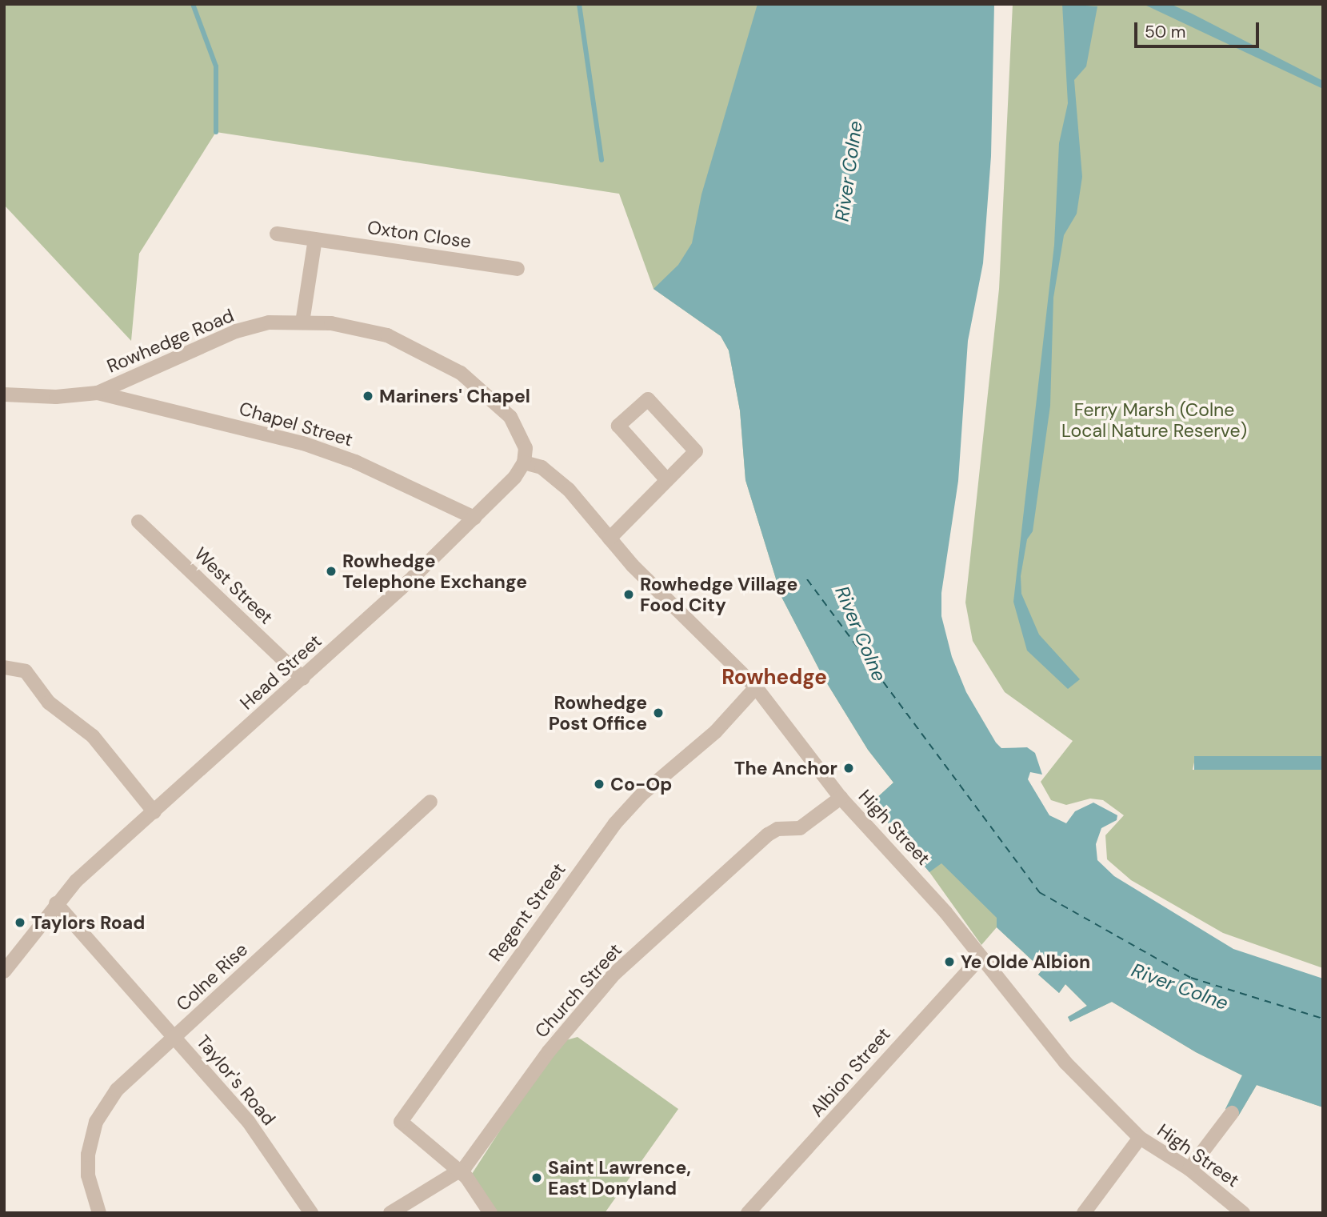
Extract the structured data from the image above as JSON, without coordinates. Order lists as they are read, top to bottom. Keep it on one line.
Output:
{"streets":{"street":["Oxton Close","Rowhedge Road","Chapel Street","West Street","Head Street","High Street","Regent Street","Colne Rise","Church Street","Albion Street","Taylor's Road"]},"crossings":[["Rowhedge Road","Chapel Street"],["Rowhedge Road","Head Street"],["Rowhedge Road","High Street"],["Chapel Street","Head Street"],["West Street","Head Street"],["Head Street","High Street"],["Head Street","Taylor's Road"],["High Street","Regent Street"],["High Street","Church Street"],["High Street","Albion Street"],["Regent Street","Church Street"],["Colne Rise","Taylor's Road"]],"districts":["Rowhedge"],"water":["River Colne"],"parks":["Ferry Marsh (Colne Local Nature Reserve)"],"places":["Mariners' Chapel","Rowhedge Telephone Exchange","Rowhedge Village Food City","Rowhedge Post Office","The Anchor","Co-Op","Taylors Road","Ye Olde Albion","Saint Lawrence, East Donyland"],"scale_bar":"50 m"}
